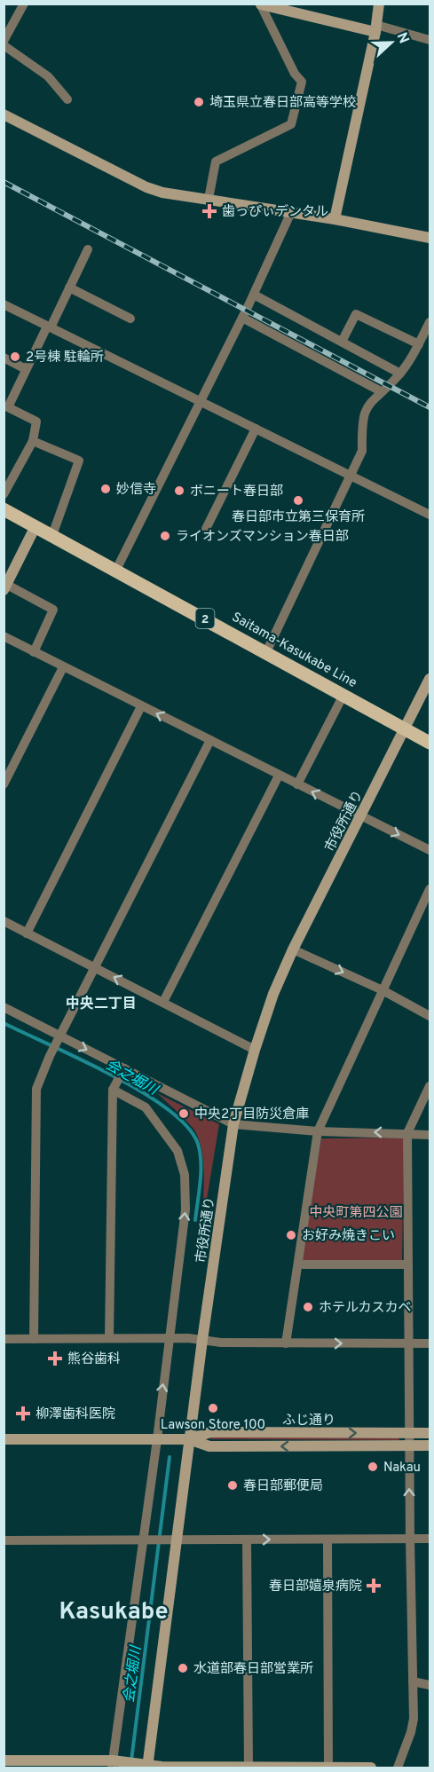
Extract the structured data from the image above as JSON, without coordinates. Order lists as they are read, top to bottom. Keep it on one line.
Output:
{"streets":{"main road":["2","Saitama-Kasukabe Line"],"street":["市役所通り","ふじ通り"]},"crossings":[["Saitama-Kasukabe Line","市役所通り"],["市役所通り","ふじ通り"]],"districts":["中央二丁目","Kasukabe"],"water":["会之堀川"],"parks":["中央町第四公園"],"places":{"other":["埼玉県立春日部高等学校","2号棟 駐輪所","妙信寺","ボニート春日部","春日部市立第三保育所","ライオンズマンション春日部","中央2丁目防災倉庫","お好み焼きこい","ホテルカスカベ","Lawson Store 100","Nakau","春日部郵便局","水道部春日部営業所"],"health":["歯っぴぃデンタル","熊谷歯科","柳澤歯科医院","春日部嬉泉病院"]},"north":"right"}
